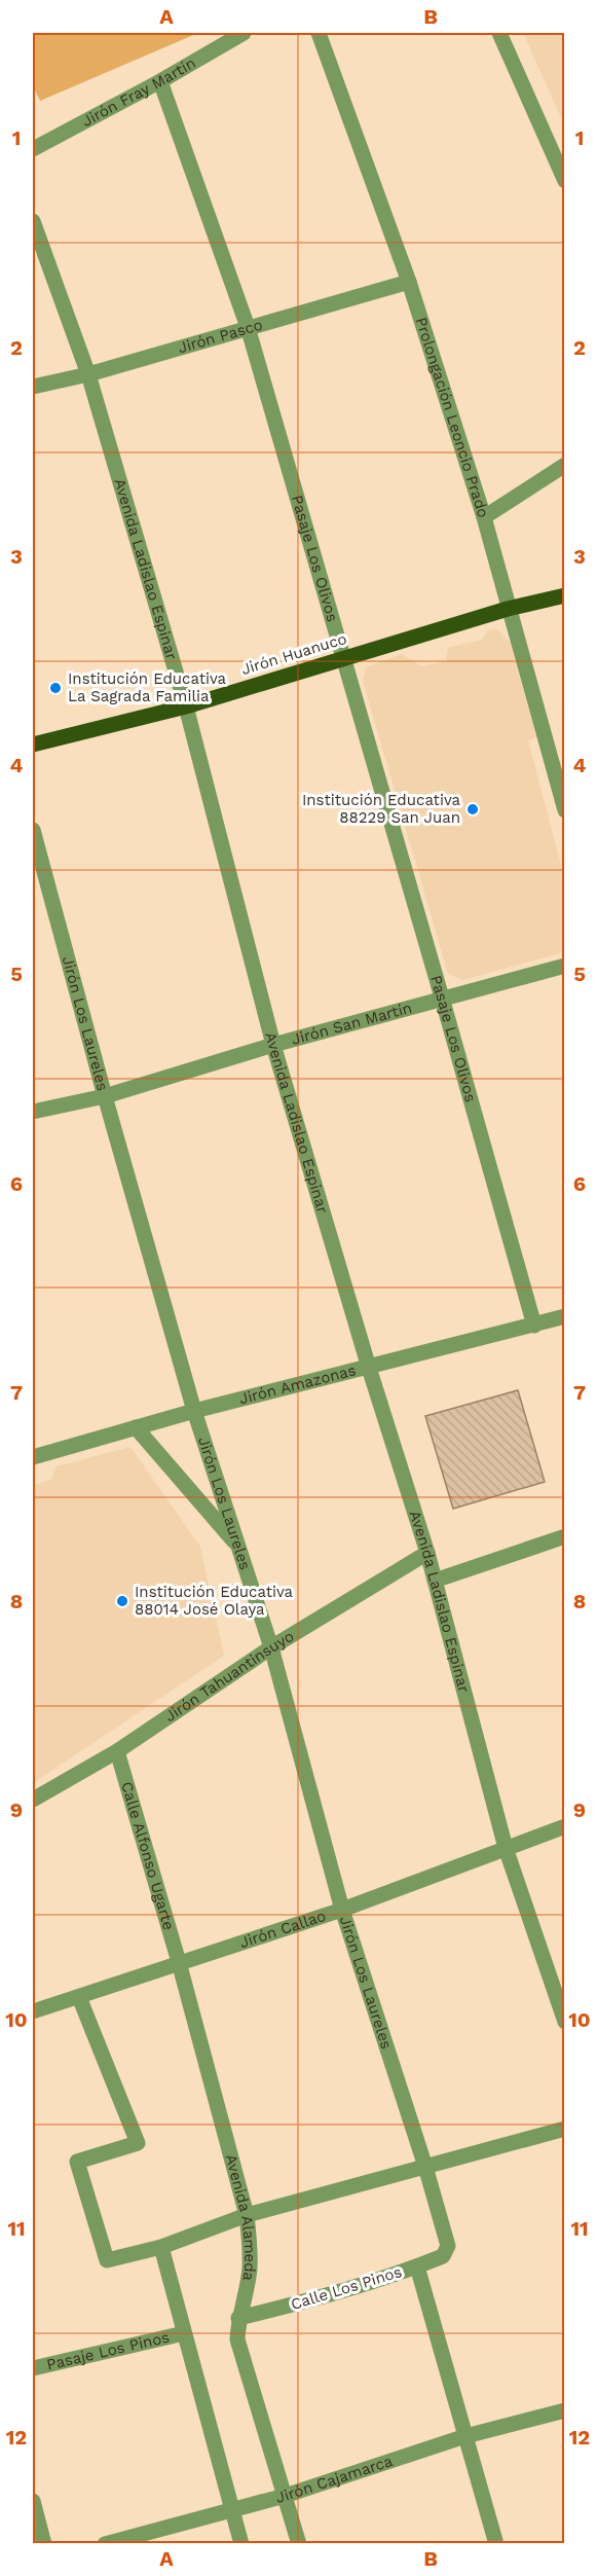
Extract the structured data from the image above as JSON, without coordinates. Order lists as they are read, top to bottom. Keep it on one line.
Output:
{"streets":{"main road":["Jirón Huanuco"],"street":["Jirón Fray Martín","Jirón Pasco","Prolongación Leoncio Prado","Pasaje Los Olivos","Avenida Ladislao Espinar","Jirón San Martín","Jirón Los Laureles","Jirón Amazonas","Jirón Tahuantinsuyo","Calle Alfonso Ugarte","Jirón Callao","Avenida Alameda","Calle Los Pinos","Pasaje Los Pinos","Jirón Cajamarca"]},"crossings":[["Jirón Fray Martín","Pasaje Los Olivos"],["Jirón Pasco","Prolongación Leoncio Prado"],["Jirón Pasco","Pasaje Los Olivos"],["Jirón Pasco","Avenida Ladislao Espinar"],["Prolongación Leoncio Prado","Jirón Huanuco"],["Pasaje Los Olivos","Jirón Huanuco"],["Pasaje Los Olivos","Jirón San Martín"],["Pasaje Los Olivos","Jirón Amazonas"],["Avenida Ladislao Espinar","Jirón Huanuco"],["Avenida Ladislao Espinar","Jirón San Martín"],["Avenida Ladislao Espinar","Jirón Amazonas"],["Avenida Ladislao Espinar","Jirón Tahuantinsuyo"],["Avenida Ladislao Espinar","Jirón Callao"],["Jirón San Martín","Jirón Los Laureles"],["Jirón Los Laureles","Jirón Amazonas"],["Jirón Los Laureles","Jirón Tahuantinsuyo"],["Jirón Los Laureles","Jirón Callao"],["Jirón Los Laureles","Calle Los Pinos"],["Jirón Tahuantinsuyo","Calle Alfonso Ugarte"],["Calle Alfonso Ugarte","Jirón Callao"],["Calle Alfonso Ugarte","Avenida Alameda"],["Jirón Callao","Avenida Alameda"],["Avenida Alameda","Calle Los Pinos"],["Avenida Alameda","Jirón Cajamarca"]],"places":["Institución Educativa La Sagrada Familia","Institución Educativa 88229 San Juan","Institución Educativa 88014 José Olaya"],"grid":{"columns":["A","B"],"rows":["1","2","3","4","5","6","7","8","9","10","11","12"]}}
